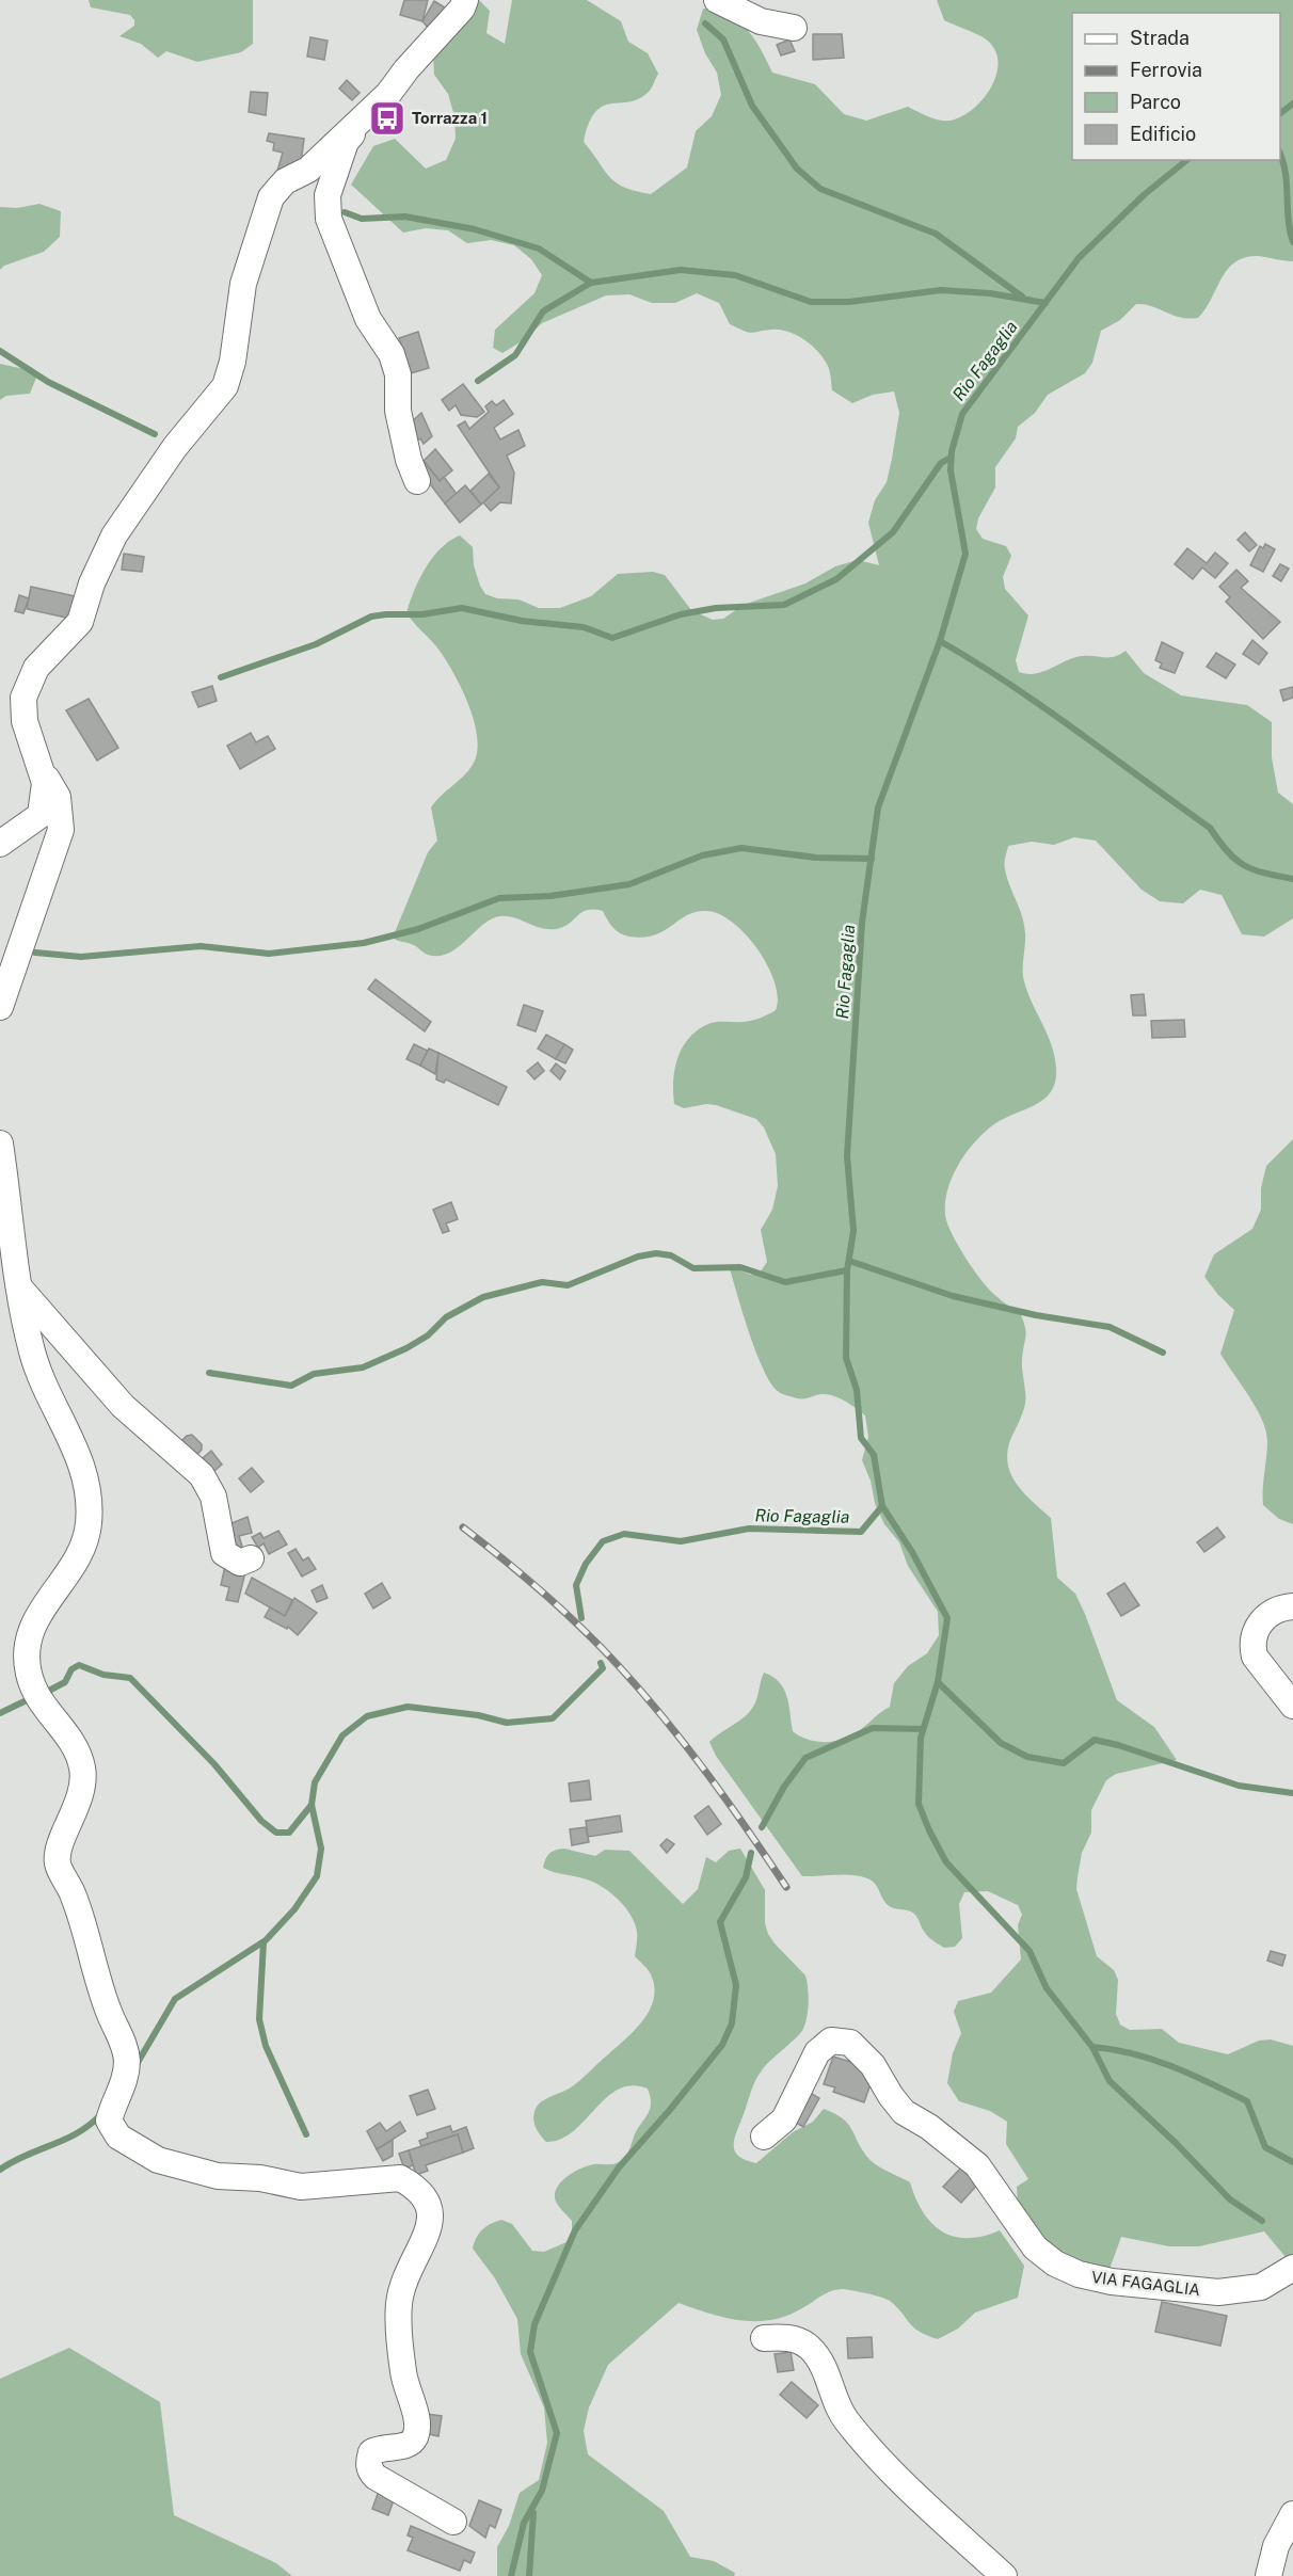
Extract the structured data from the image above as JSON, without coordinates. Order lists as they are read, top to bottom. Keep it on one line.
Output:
{"streets":{"street":["VIA FAGAGLIA"]},"water":["Rio Fagaglia"],"places":{"bus stop":["Torrazza 1"]},"legend":["Strada","Ferrovia","Parco","Edificio"]}
